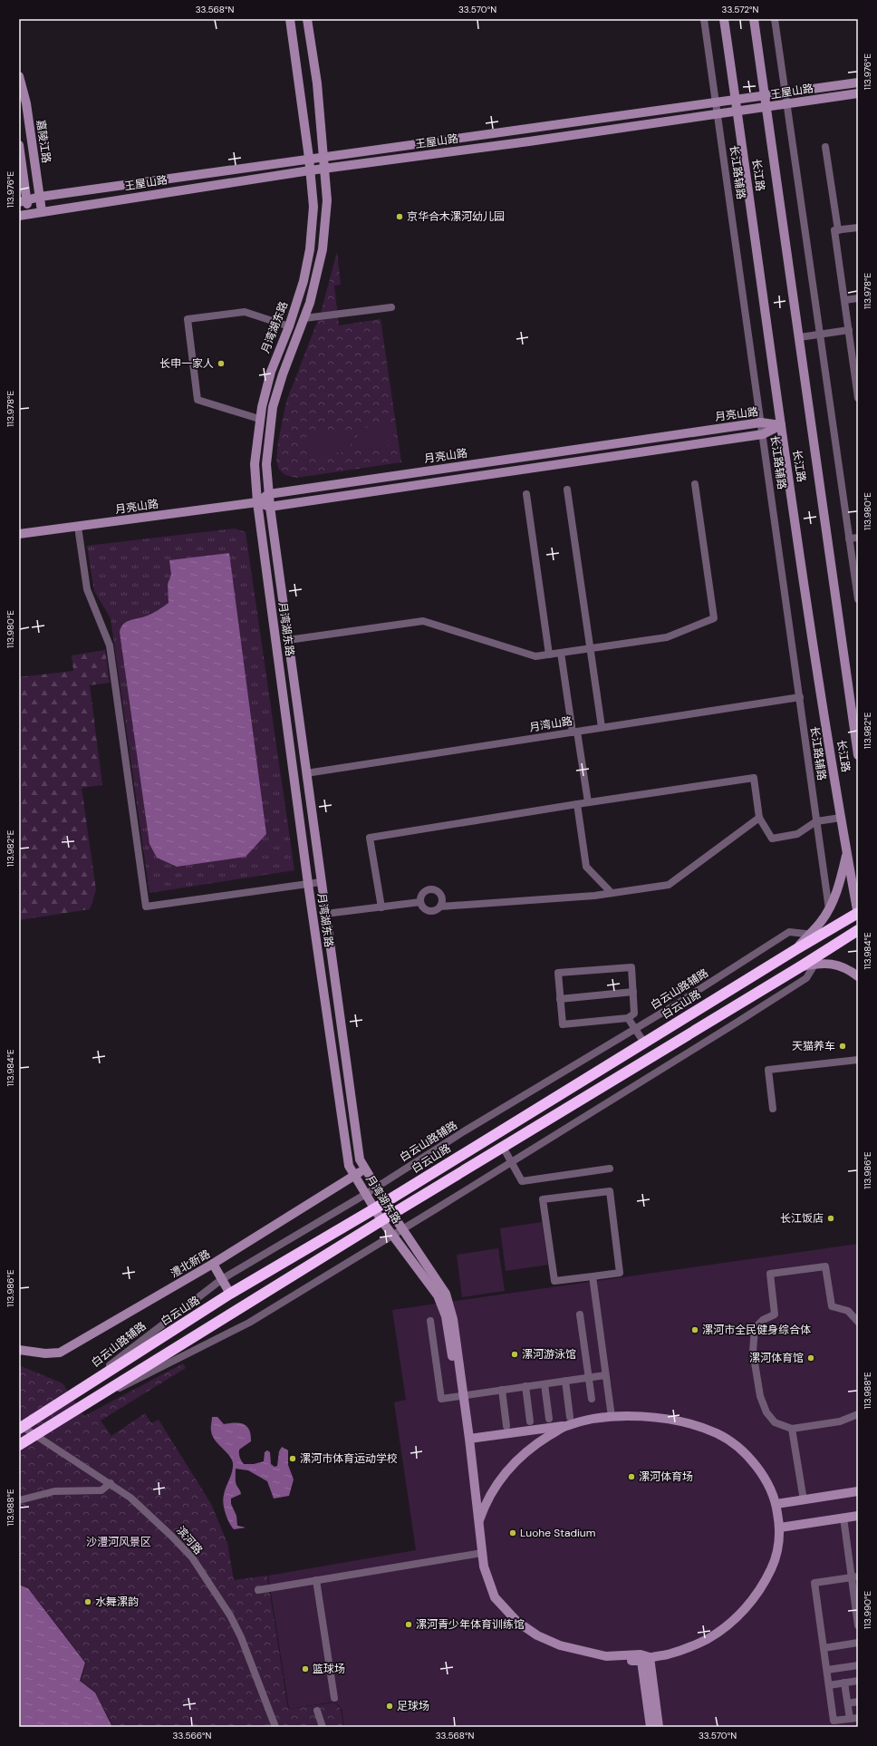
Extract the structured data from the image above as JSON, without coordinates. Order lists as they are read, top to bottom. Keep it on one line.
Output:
{"streets":{"highway":["白云山路"],"street":["王屋山路","嘉陵江路","长江路辅路","长江路","月湾湖东路","月亮山路","月湾山路","白云山路辅路","澧北新路","滨河路"]},"crossings":[["王屋山路","嘉陵江路"],["王屋山路","长江路辅路"],["王屋山路","长江路"],["王屋山路","月湾湖东路"],["长江路辅路","月亮山路"],["长江路辅路","月湾山路"],["长江路","月亮山路"],["长江路","白云山路"],["月湾湖东路","月亮山路"],["月湾湖东路","月湾山路"],["月湾湖东路","白云山路辅路"],["月湾湖东路","白云山路"],["月湾湖东路","澧北新路"],["白云山路辅路","白云山路"],["白云山路","滨河路"]],"parks":["沙澧河风景区"],"places":["京华合木漯河幼儿园","长申一家人","天猫养车","长江饭店","漯河市全民健身综合体","漯河游泳馆","漯河体育馆","漯河市体育运动学校","漯河体育场","Luohe Stadium","水舞漯韵","漯河青少年体育训练馆","篮球场","足球场"],"coordinates":["33.568°N","33.570°N","33.572°N","113.976°E","113.978°E","113.980°E","113.982°E","113.984°E","113.986°E","113.988°E","113.990°E","33.566°N"]}
